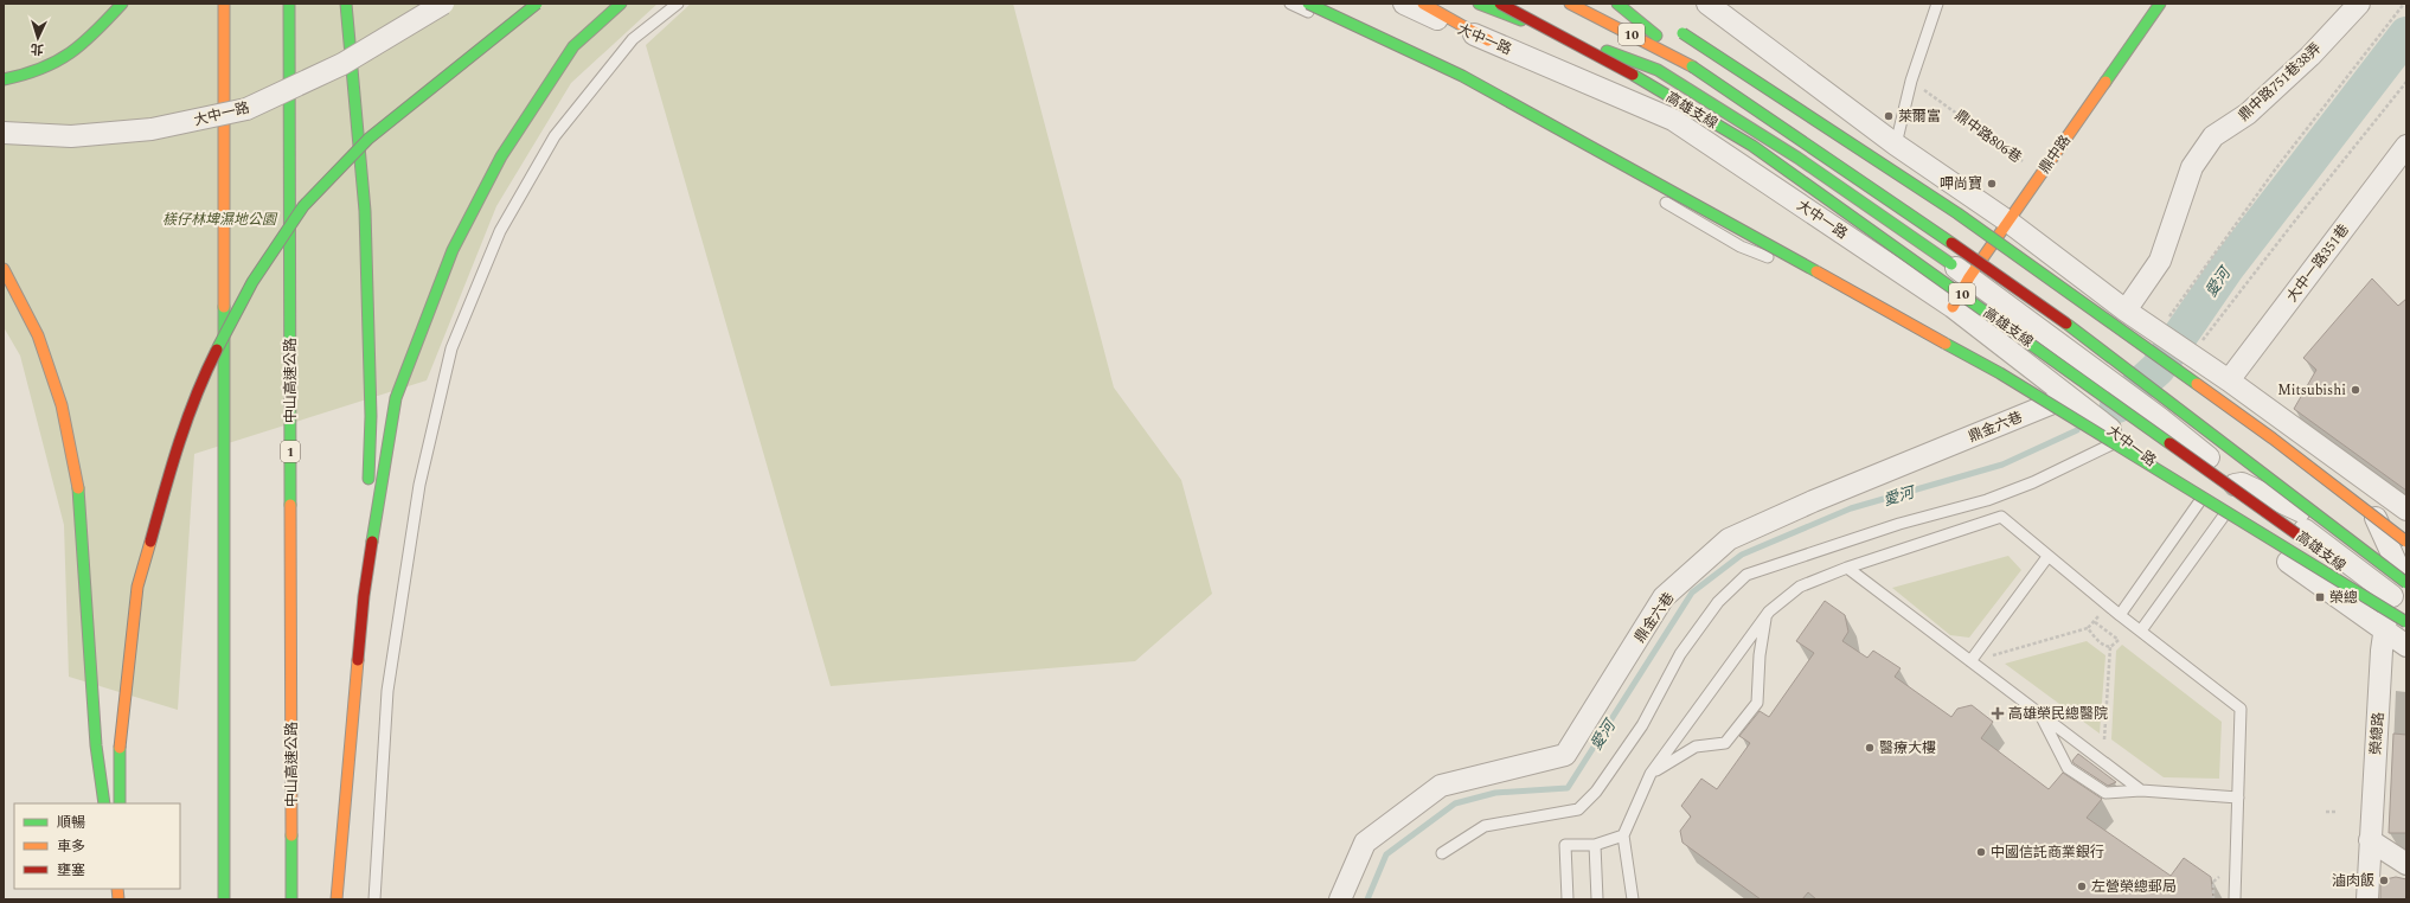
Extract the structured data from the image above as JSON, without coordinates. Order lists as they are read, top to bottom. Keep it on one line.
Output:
{"streets":{"main road":["10","高雄支線","鼎中路","中山高速公路","1"],"street":["大中一路","鼎中路751巷38弄","大中一路351巷","鼎金六巷","榮總路"],"path":["鼎中路806巷"]},"crossings":[["大中一路","鼎中路"],["大中一路","鼎金六巷"],["大中一路","榮總路"],["高雄支線","榮總路"],["鼎中路806巷","鼎中路"]],"water":["愛河"],"parks":["檨仔林埤濕地公園"],"places":{"other":["萊爾富","呷尚寶","Mitsubishi","醫療大樓","中國信託商業銀行","滷肉飯","左營榮總郵局"],"transit":["榮總"],"health":["高雄榮民總醫院"]},"legend":["順暢","車多","壅塞"],"north":"bottom"}
